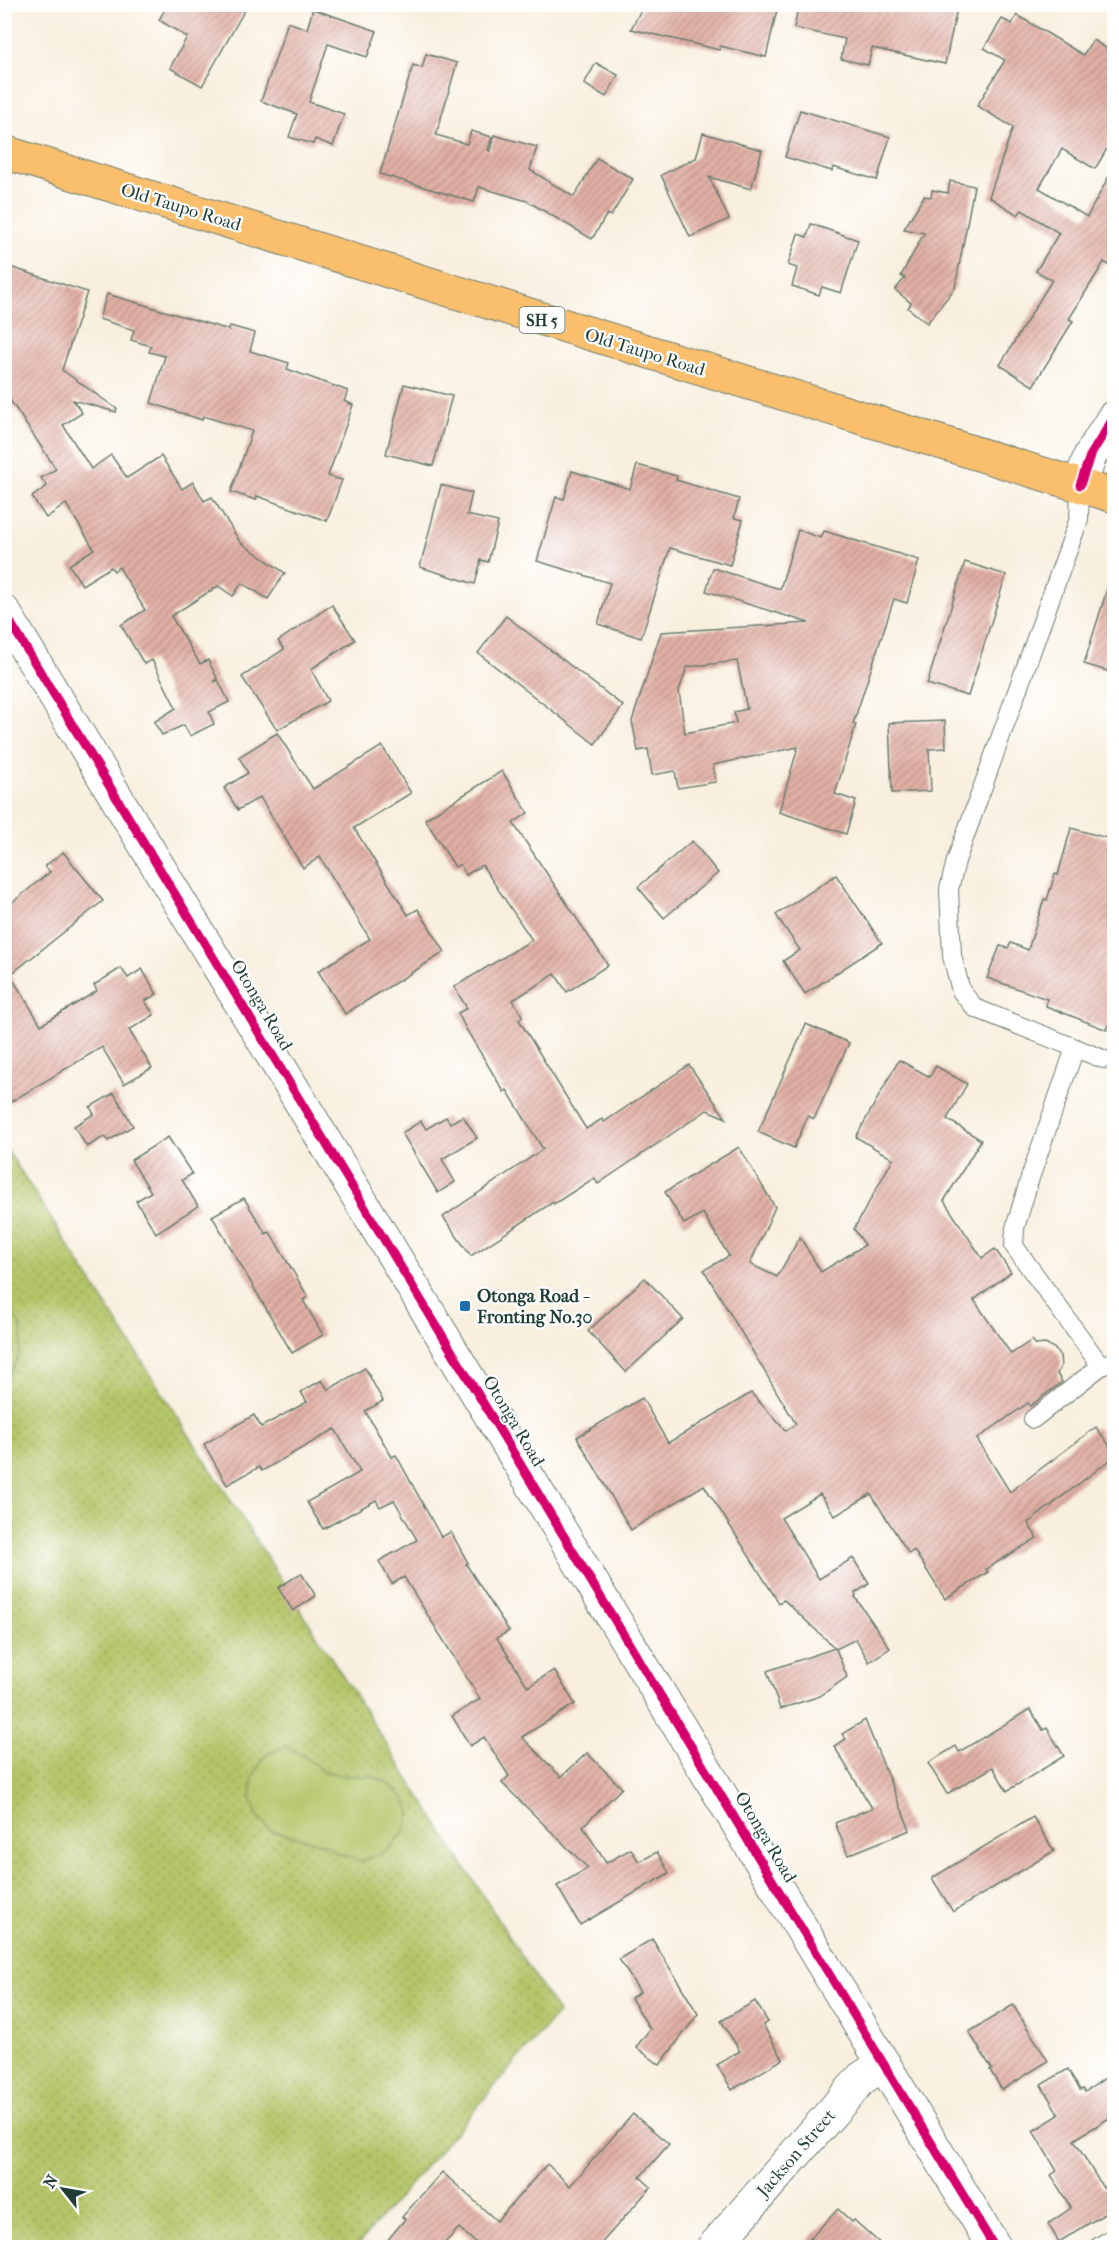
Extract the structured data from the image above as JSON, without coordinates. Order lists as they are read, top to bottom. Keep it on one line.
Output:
{"streets":{"highway":["Old Taupo Road","SH 5"],"street":["Otonga Road","Jackson Street"]},"crossings":[["Otonga Road","Jackson Street"]],"places":{"transit":["Otonga Road - Fronting No.30"]},"north":"top left"}
